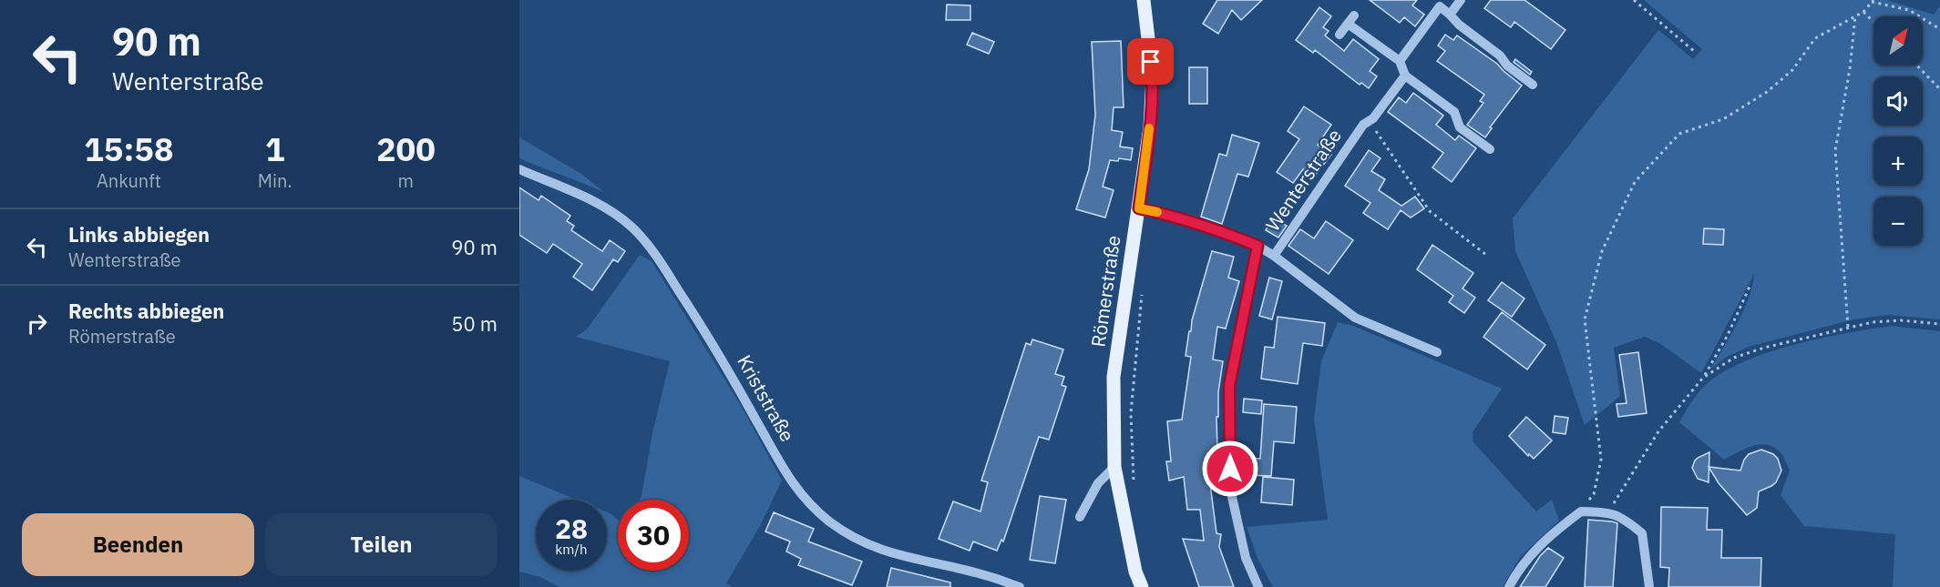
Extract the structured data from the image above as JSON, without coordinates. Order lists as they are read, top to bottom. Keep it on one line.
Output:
{"streets":{"main road":["Römerstraße"],"street":["Wenterstraße","Kriststraße"]},"crossings":[["Wenterstraße","Römerstraße"]],"north":"top right","page":{"turn":["90 m","Wenterstraße"],"map_buttons":["+","−"],"eta":["15:58","Ankunft","1","Min.","200","m"],"list":[{"name":"Links abbiegen","note":"Wenterstraße","value":"90 m"},{"name":"Rechts abbiegen","note":"Römerstraße","value":"50 m"}],"speed":"28 km/h","limit":"30","buttons":["Beenden","Teilen"]}}
